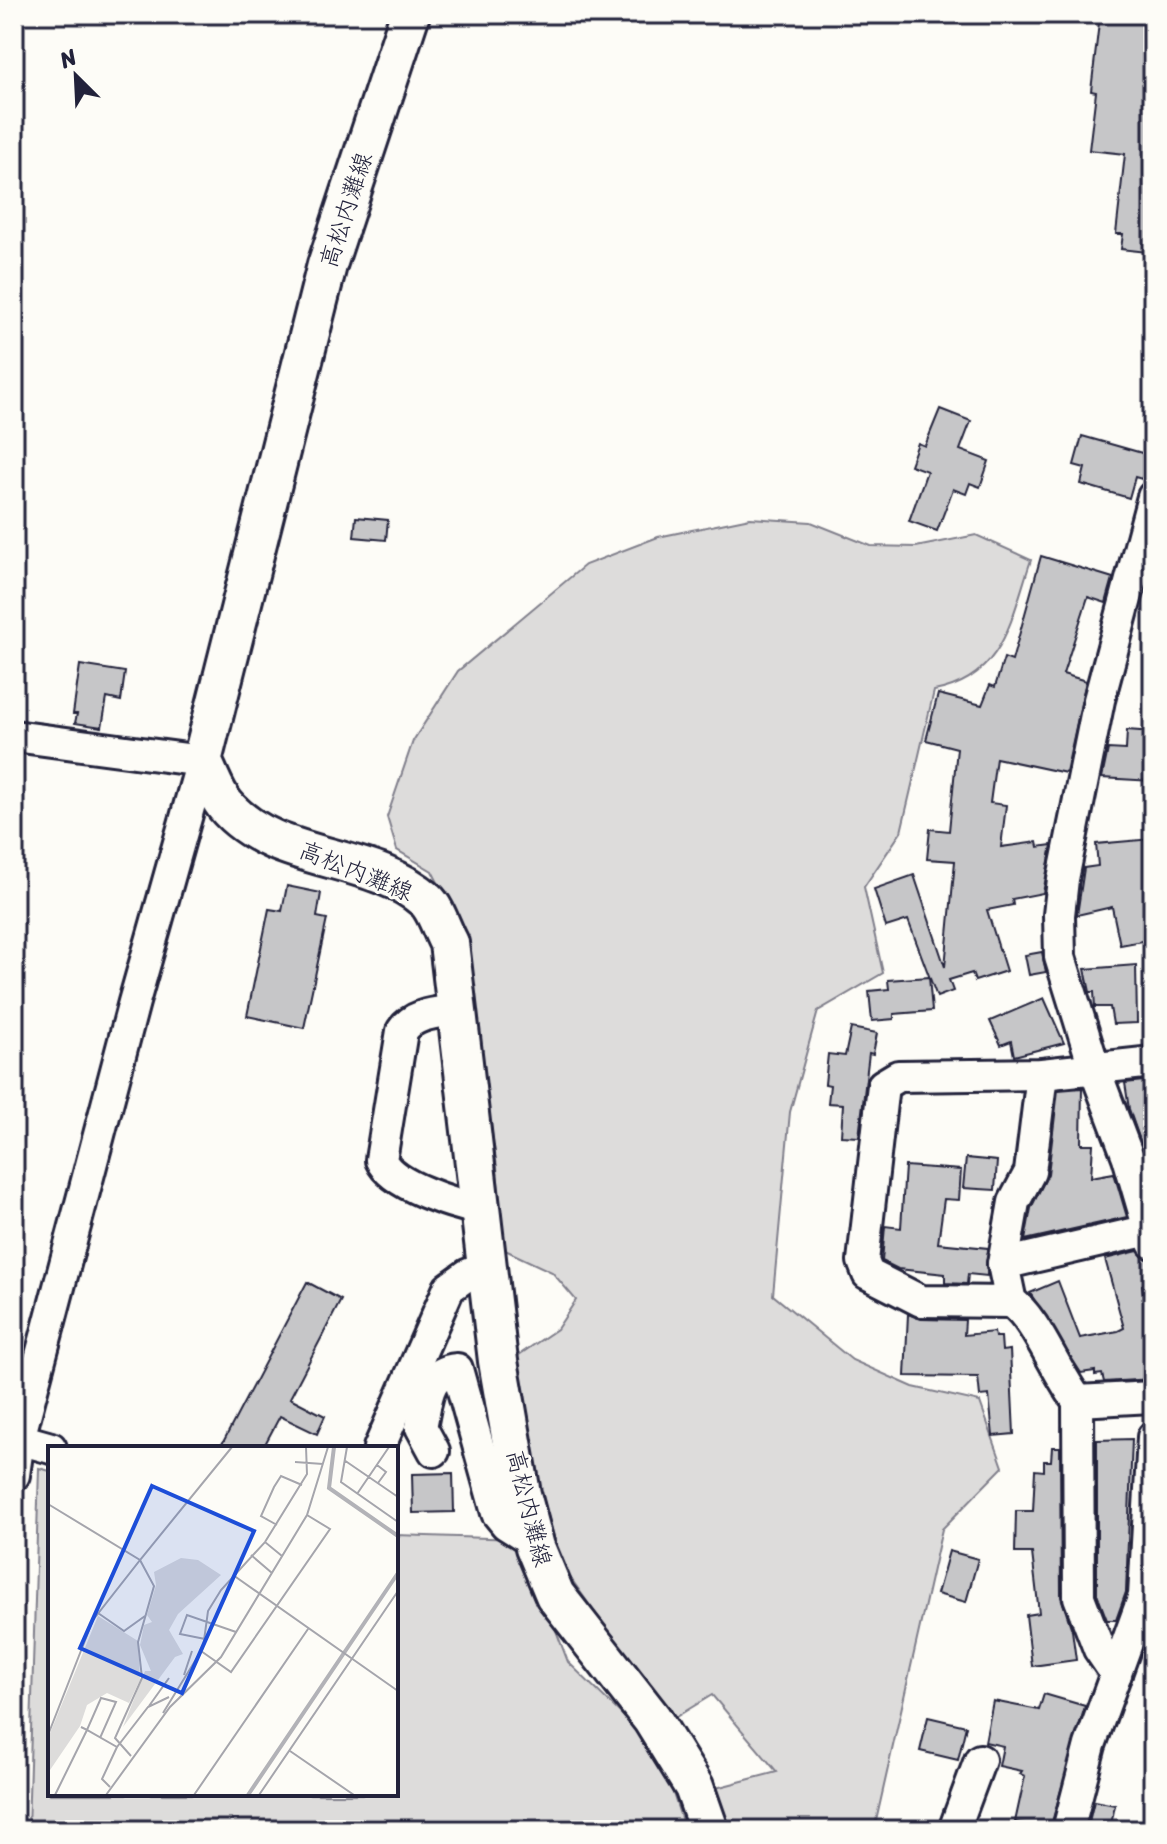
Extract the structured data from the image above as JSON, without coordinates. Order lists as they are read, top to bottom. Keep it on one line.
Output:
{"streets":{"main road":["高松内灘線"]},"north":"top left"}
